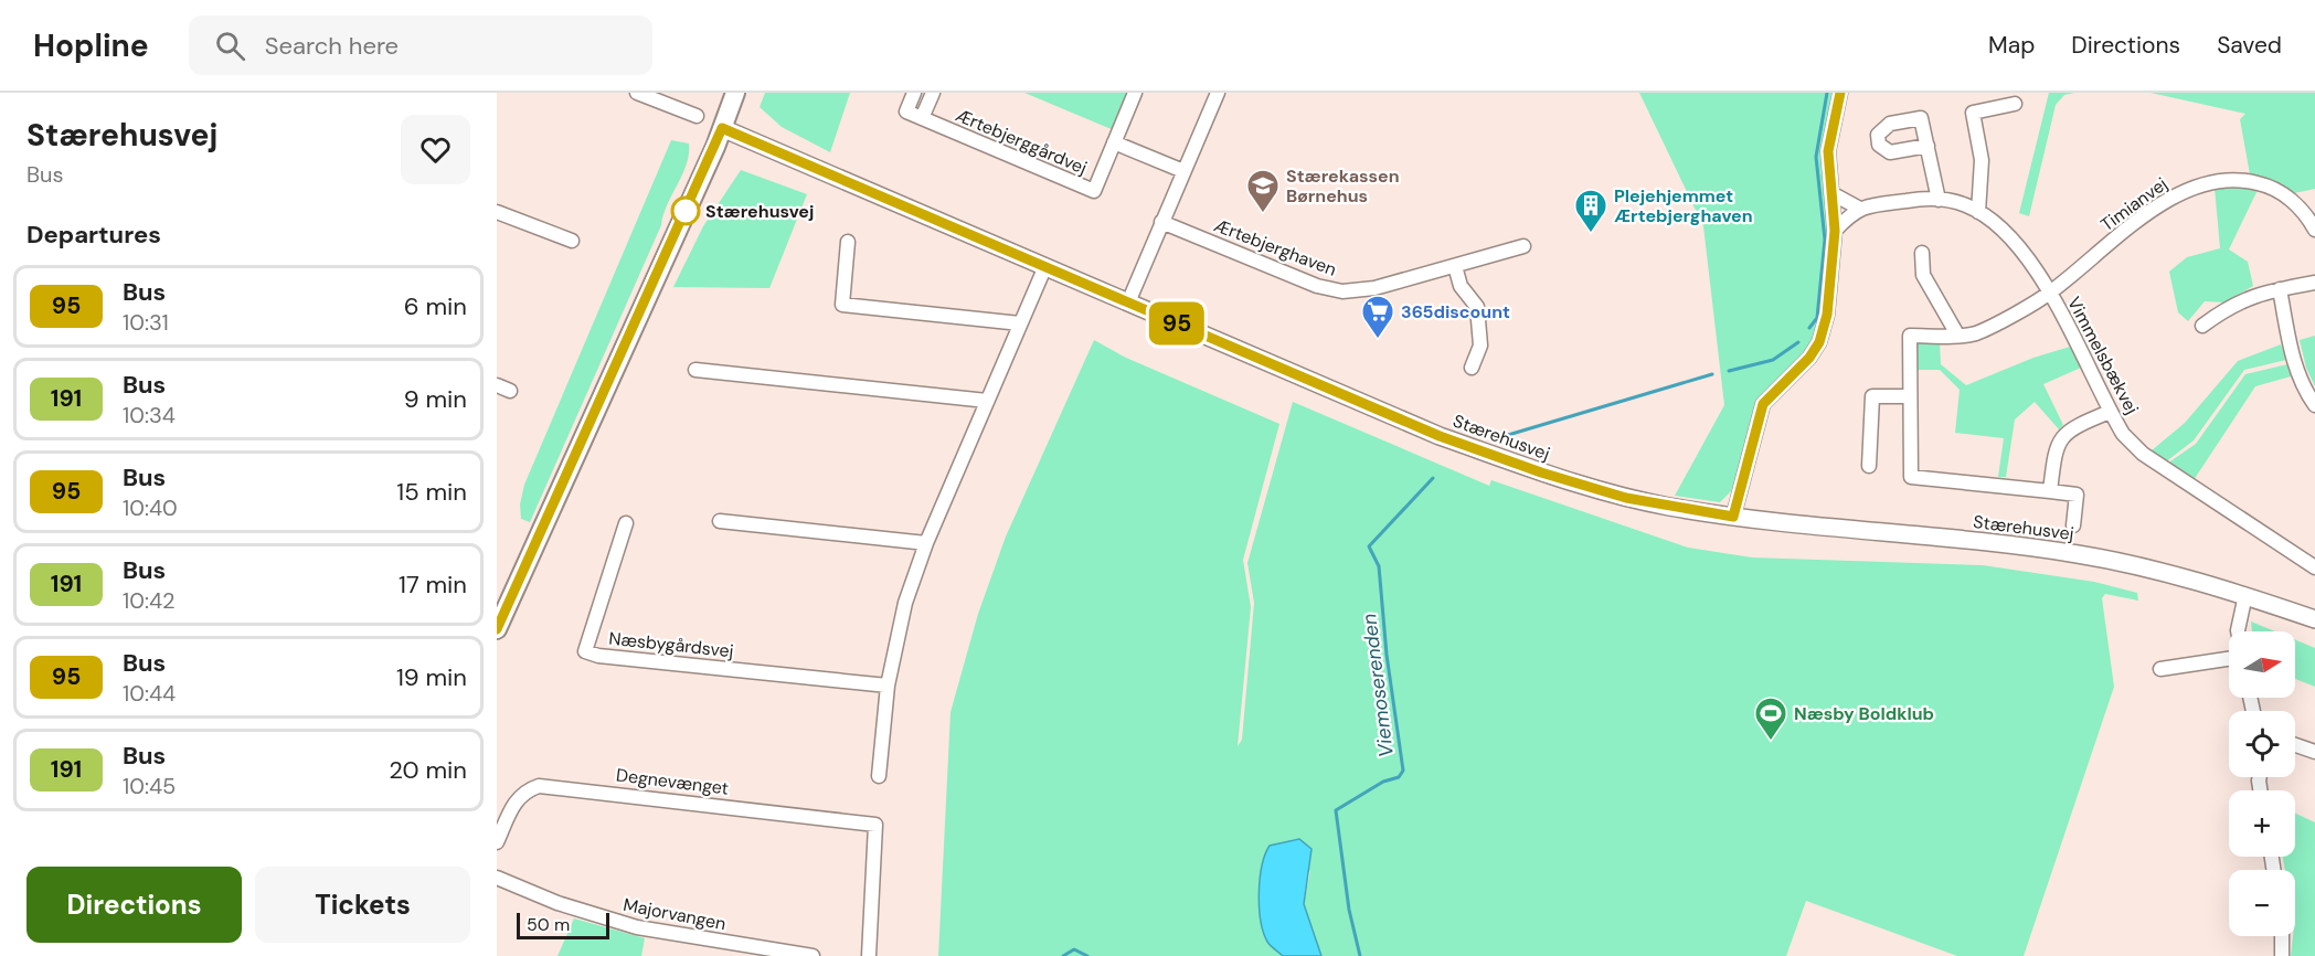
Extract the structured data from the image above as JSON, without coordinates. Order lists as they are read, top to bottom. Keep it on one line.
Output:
{"streets":{"street":["Ærtebjerggårdvej","Timianvej","Ærtebjerghaven","Vimmelsbækvej","Stærehusvej","Næsbygårdsvej","Degnevænget","Majorvangen"]},"crossings":[["Timianvej","Vimmelsbækvej"]],"water":["Viemoserenden"],"places":{"other":["Stærehusvej"],"school or university":["Stærekassen Børnehus"],"building":["Plejehjemmet Ærtebjerghaven"],"supermarket":["365discount"],"sports":["Næsby Boldklub"]},"lines":["bus line 95"],"scale_bar":"50 m","north":"right","page":{"header":"Hopline","search":"Search here","nav":["Map","Directions","Saved"],"heading":[["Stærehusvej","Bus"],"Departures"],"on_map":"95","list":[{"mark":"95","name":"Bus","note":"10:31","value":"6 min"},{"mark":"191","name":"Bus","note":"10:34","value":"9 min"},{"mark":"95","name":"Bus","note":"10:40","value":"15 min"},{"mark":"191","name":"Bus","note":"10:42","value":"17 min"},{"mark":"95","name":"Bus","note":"10:44","value":"19 min"},{"mark":"191","name":"Bus","note":"10:45","value":"20 min"}],"map_buttons":["+","−"],"buttons":["Directions","Tickets"],"scale":"50 m"}}
